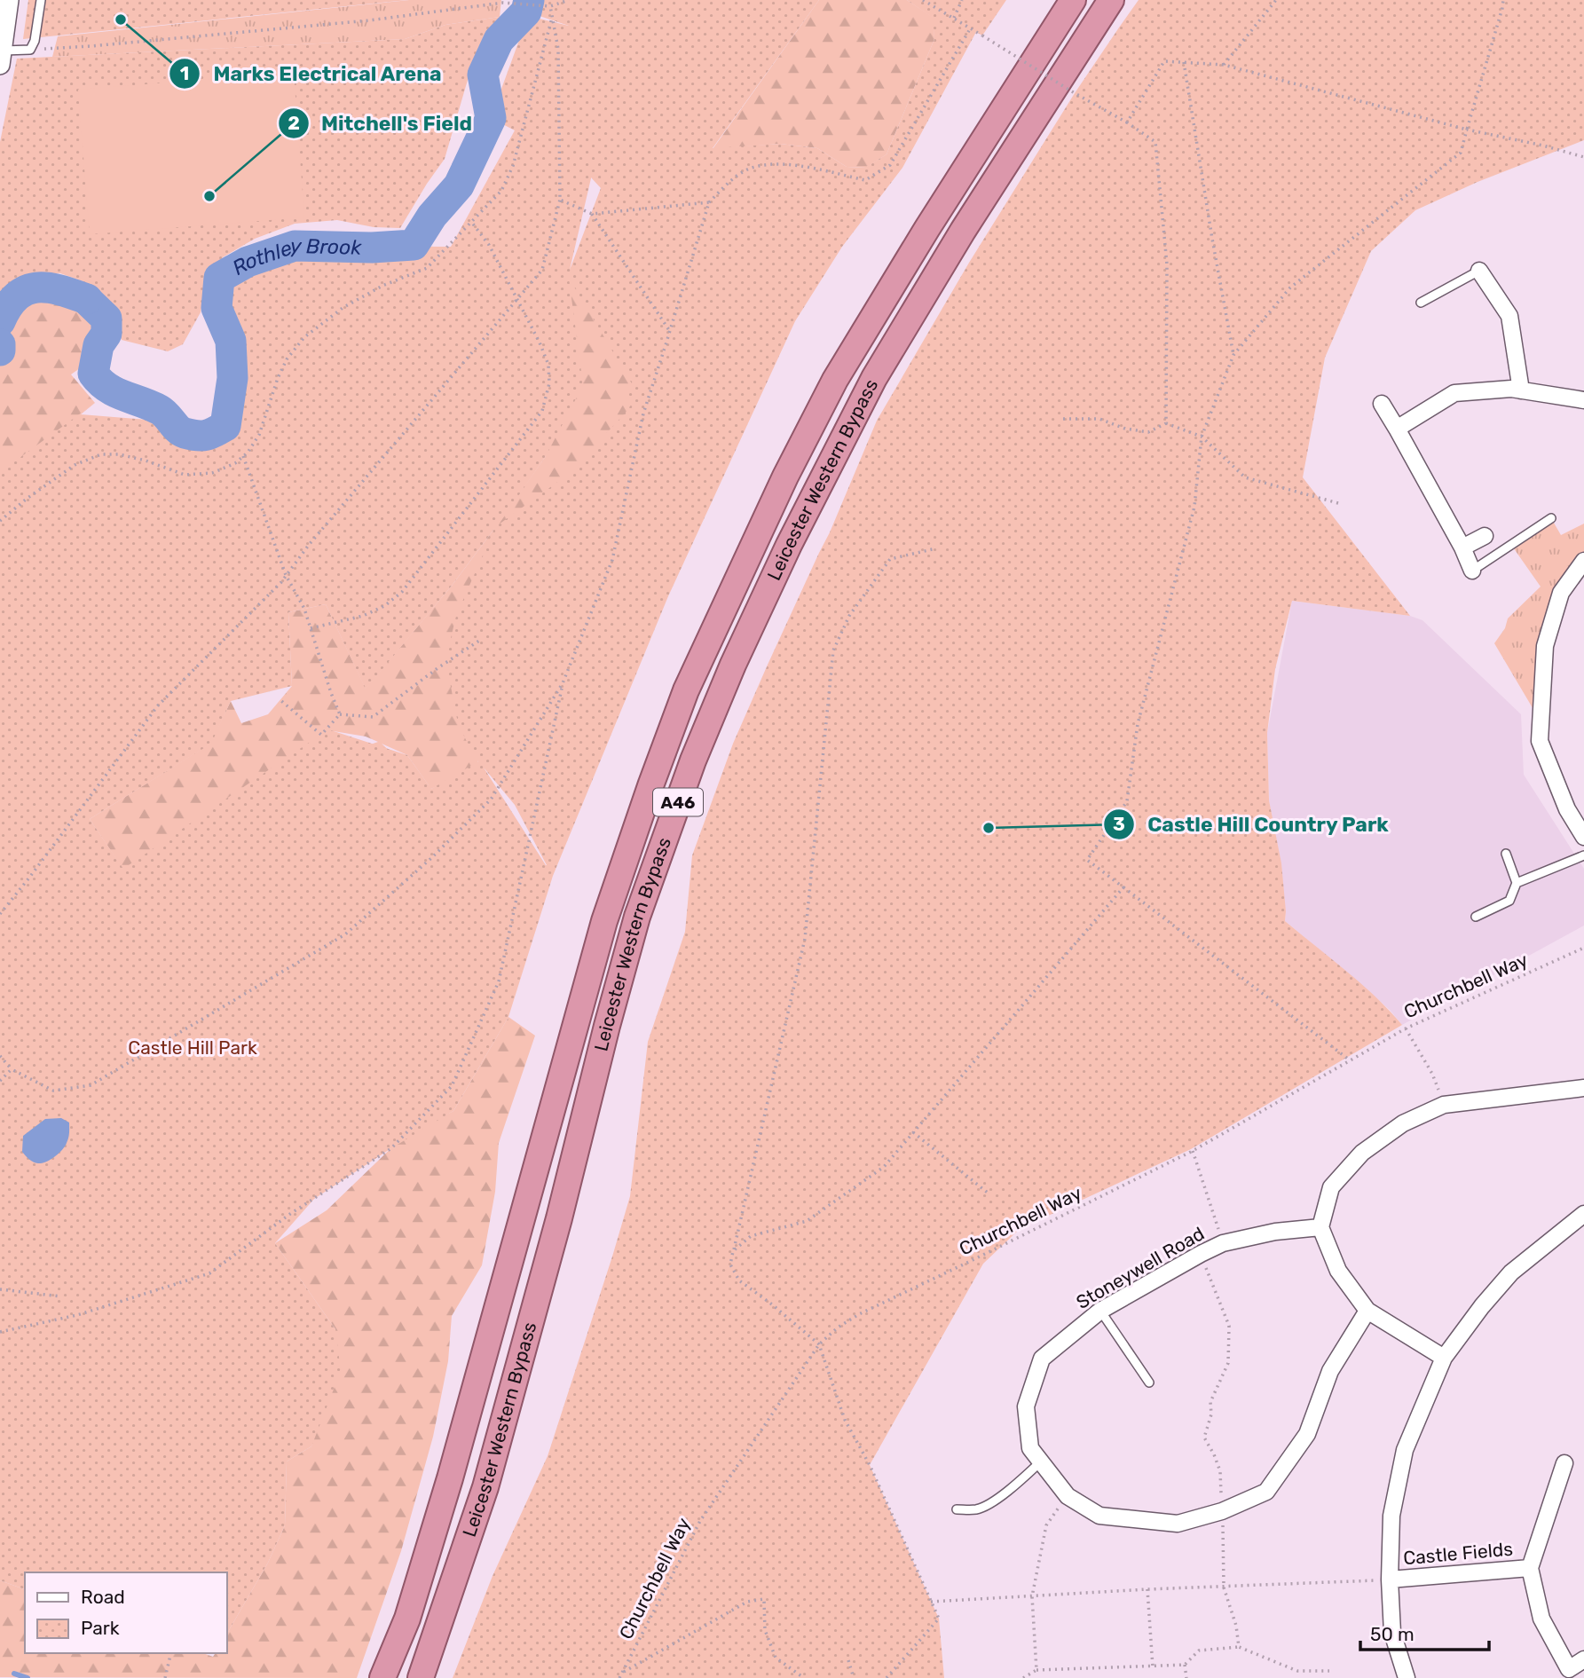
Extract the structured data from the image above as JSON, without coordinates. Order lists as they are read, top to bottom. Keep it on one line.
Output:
{"streets":{"highway":["Leicester Western Bypass","A46"],"street":["Stoneywell Road","Castle Fields"],"path":["Churchbell Way"]},"water":["Rothley Brook"],"parks":["Castle Hill Park"],"places":["Marks Electrical Arena","Mitchell's Field","Castle Hill Country Park"],"legend":["Road","Park"],"scale_bar":"50 m"}
